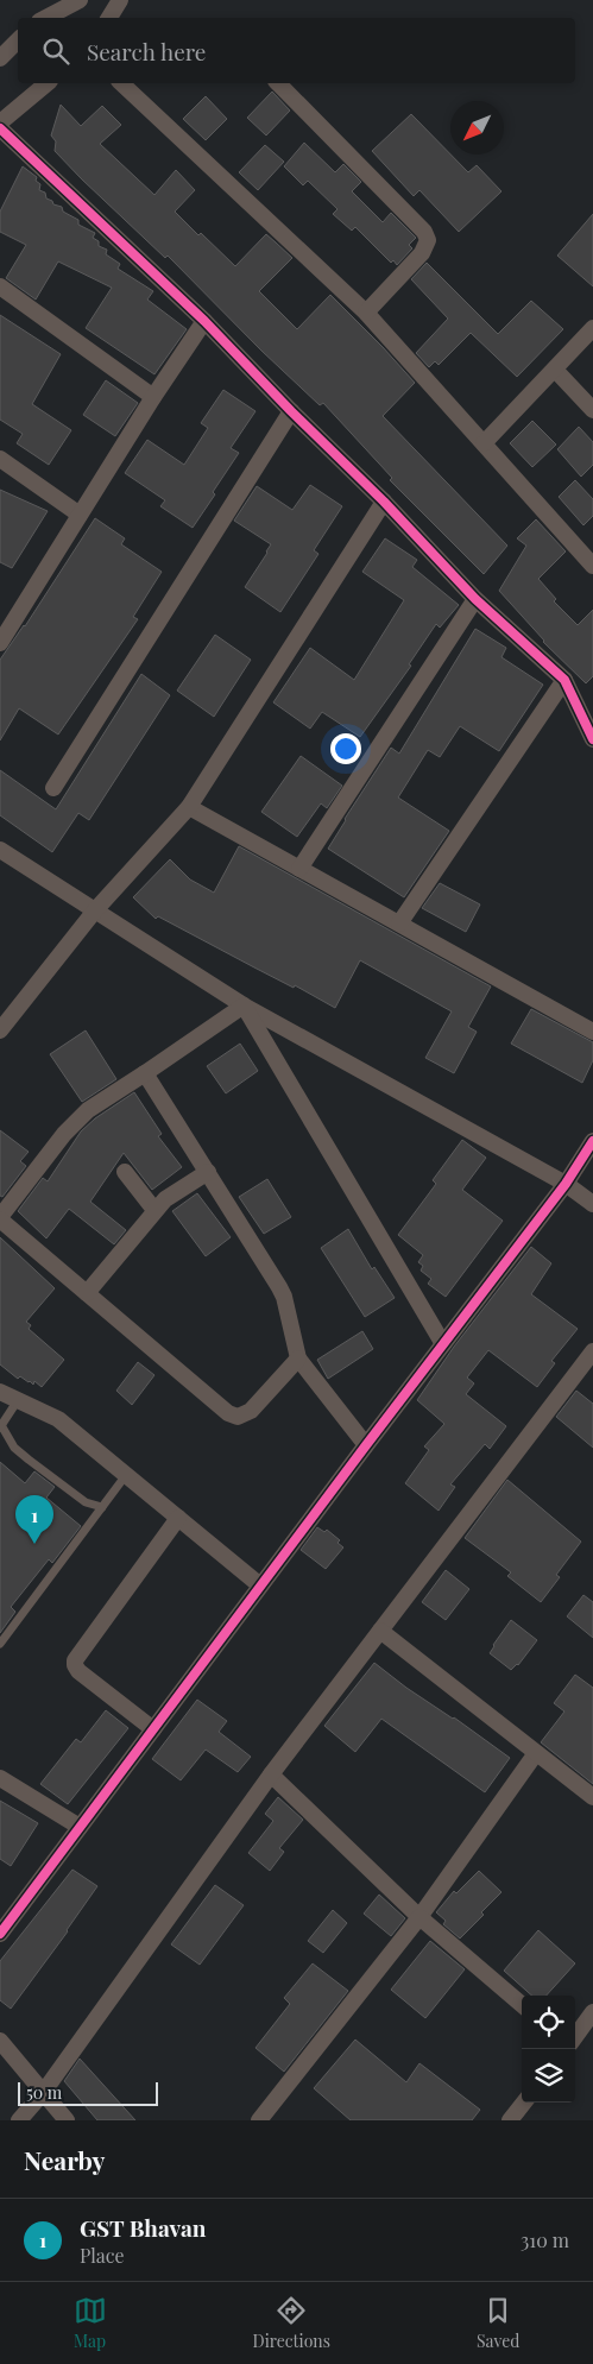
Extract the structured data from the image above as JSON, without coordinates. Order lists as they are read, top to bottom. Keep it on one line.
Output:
{"scale_bar":"50 m","north":"bottom left","page":{"search":"Search here","pins":"1","scale":"50 m","heading":"Nearby","list":[{"mark":"1","name":"GST Bhavan","note":"Place","value":"310 m"}],"nav":["Map","Directions","Saved"]}}
